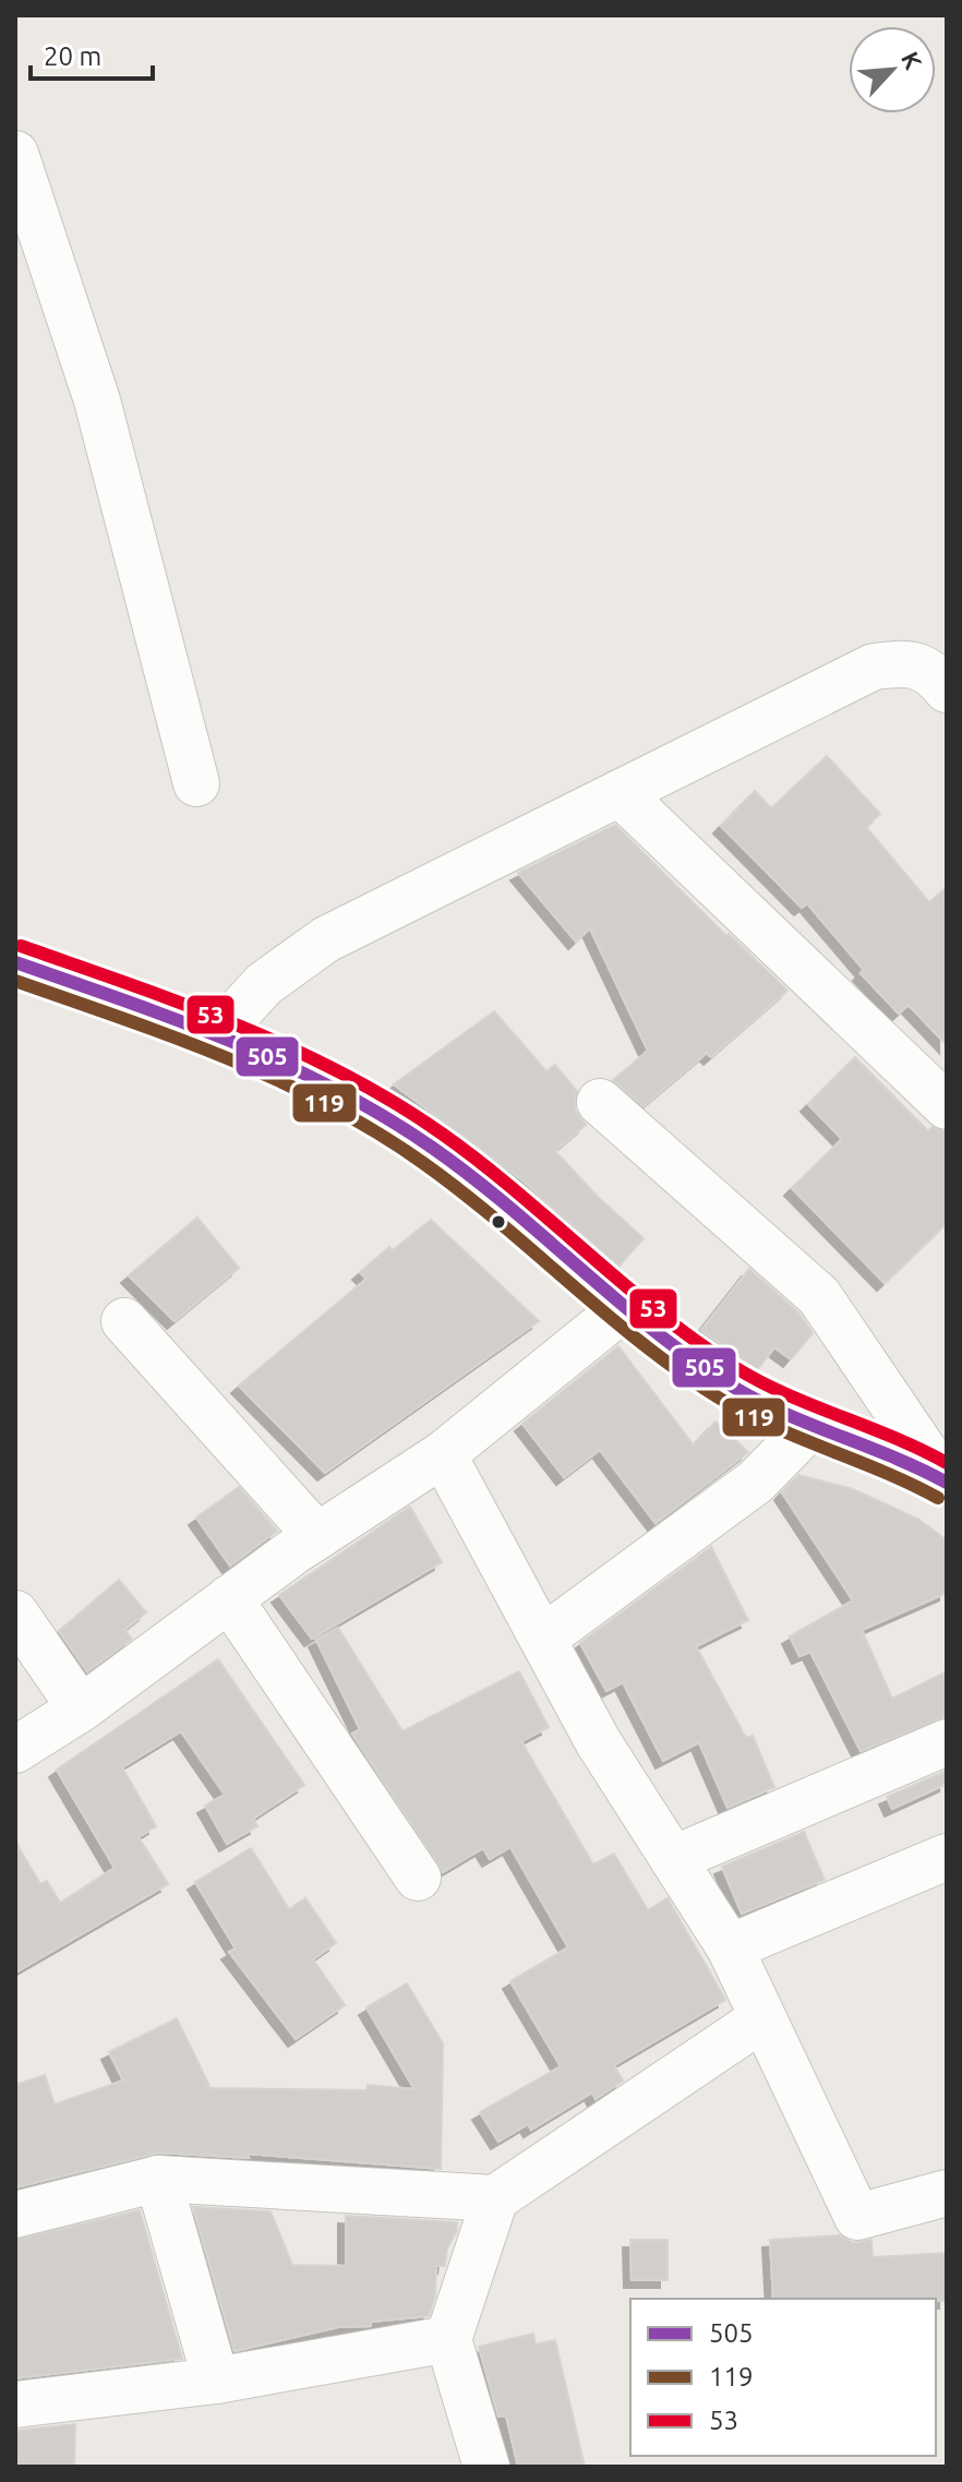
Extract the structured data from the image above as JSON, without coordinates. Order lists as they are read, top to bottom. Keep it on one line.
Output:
{"lines":["transit line 53","transit line 505","transit line 119"],"legend":["505","119","53"],"scale_bar":"20 m","north":"top right"}
